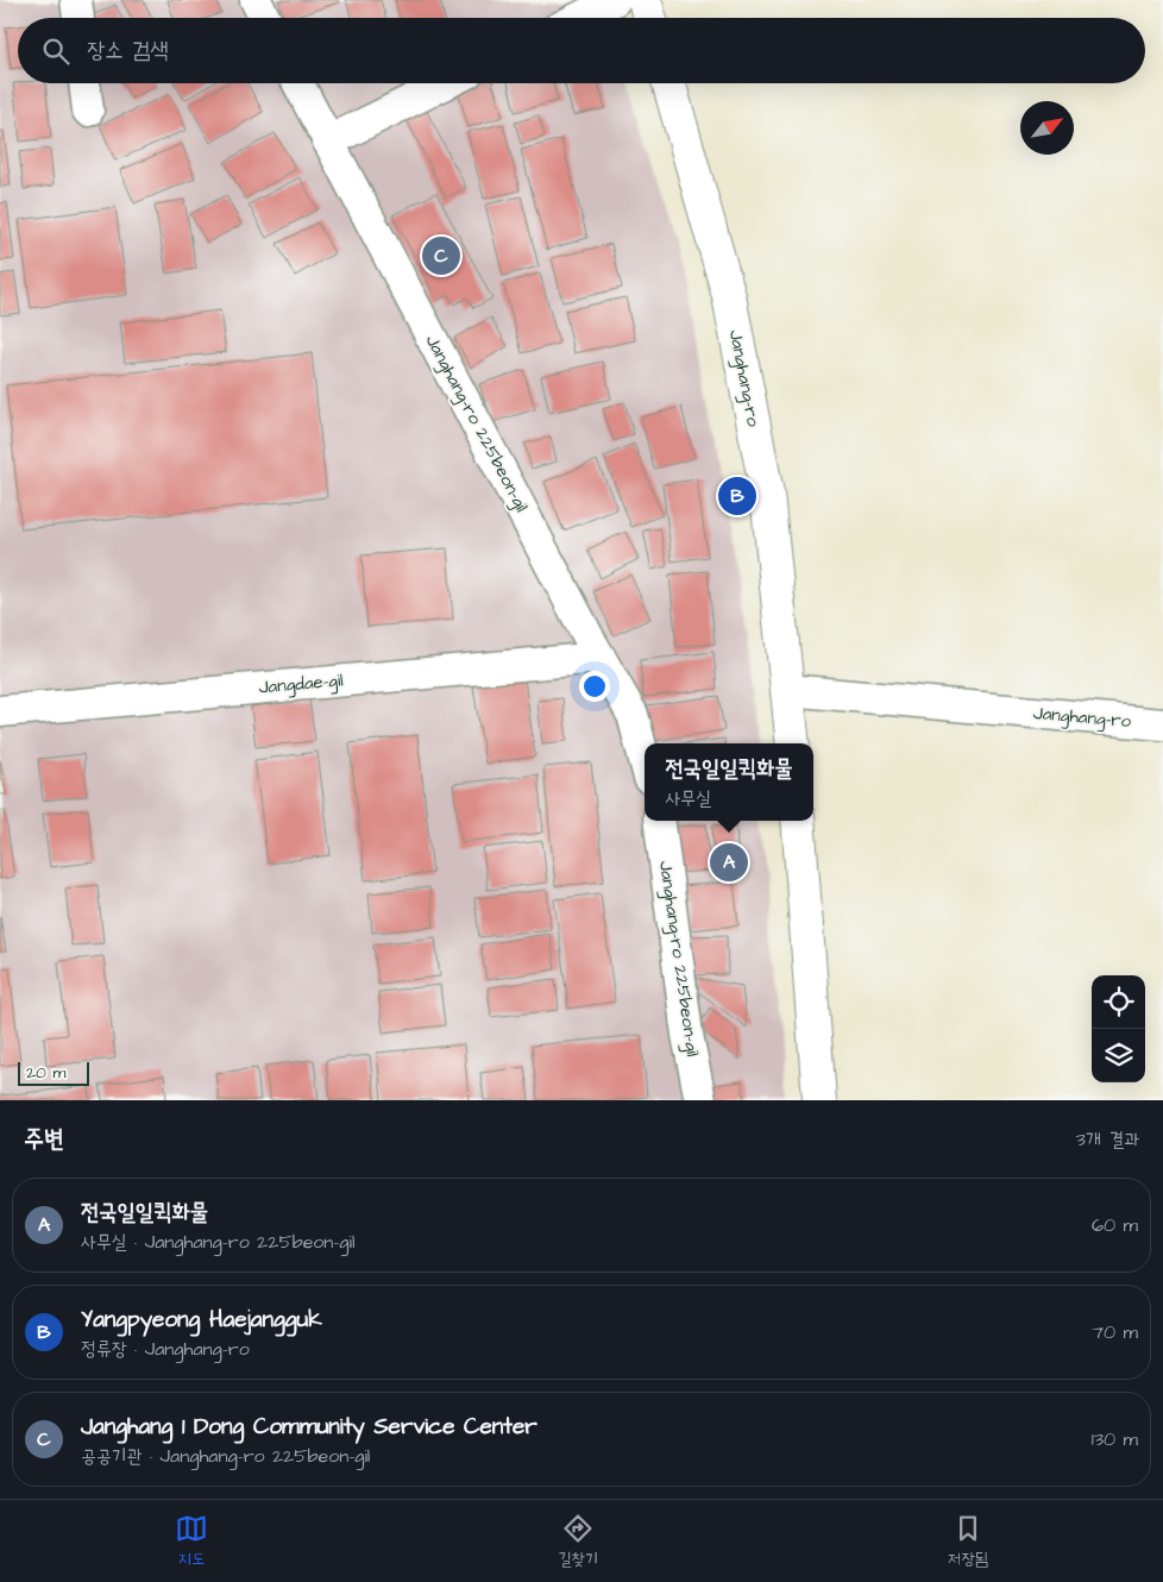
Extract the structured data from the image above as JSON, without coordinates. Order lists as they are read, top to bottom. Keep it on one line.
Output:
{"streets":{"main road":["Janghang-ro"],"street":["Janghang-ro 225beon-gil","Jangdae-gil"]},"crossings":[["Janghang-ro 225beon-gil","Jangdae-gil"]],"scale_bar":"20 m","north":"top right","page":{"search":"장소 검색","pins":["C","B","A"],"popup":["전국일일퀵화물","사무실"],"scale":"20 m","heading":["주변","3개 결과"],"list":[{"mark":"A","name":"전국일일퀵화물","note":"사무실 · Janghang-ro 225beon-gil","value":"60 m"},{"mark":"B","name":"Yangpyeong Haejangguk","note":"정류장 · Janghang-ro","value":"70 m"},{"mark":"C","name":"Janghang 1 Dong Community Service Center","note":"공공기관 · Janghang-ro 225beon-gil","value":"130 m"}],"nav":["지도","길찾기","저장됨"]}}
